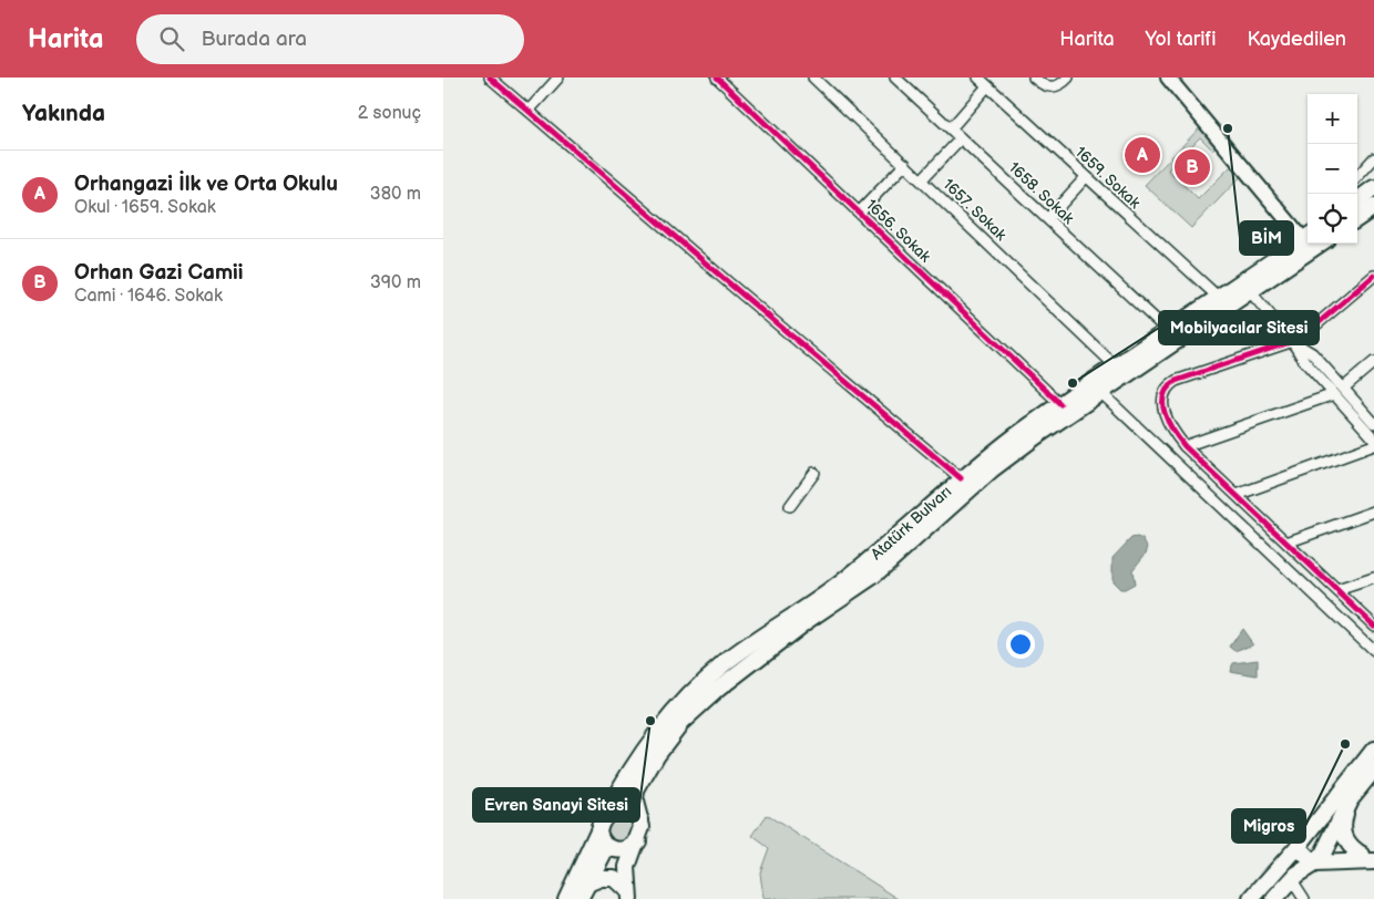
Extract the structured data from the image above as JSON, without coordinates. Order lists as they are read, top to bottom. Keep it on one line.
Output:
{"streets":{"main road":["Atatürk Bulvarı"],"street":["1659. Sokak","1658. Sokak","1657. Sokak","1656. Sokak"]},"crossings":[["1659. Sokak","Atatürk Bulvarı"],["1658. Sokak","Atatürk Bulvarı"],["1657. Sokak","Atatürk Bulvarı"],["1656. Sokak","Atatürk Bulvarı"]],"places":["BİM","Mobilyacılar Sitesi","Evren Sanayi Sitesi","Migros"],"page":{"header":"Harita","search":"Burada ara","nav":["Harita","Yol tarifi","Kaydedilen"],"heading":["Yakında","2 sonuç"],"map_buttons":["+","−"],"pins":["A","B"],"list":[{"mark":"A","name":"Orhangazi İlk ve Orta Okulu","note":"Okul · 1659. Sokak","value":"380 m"},{"mark":"B","name":"Orhan Gazi Camii","note":"Cami · 1646. Sokak","value":"390 m"}]}}
